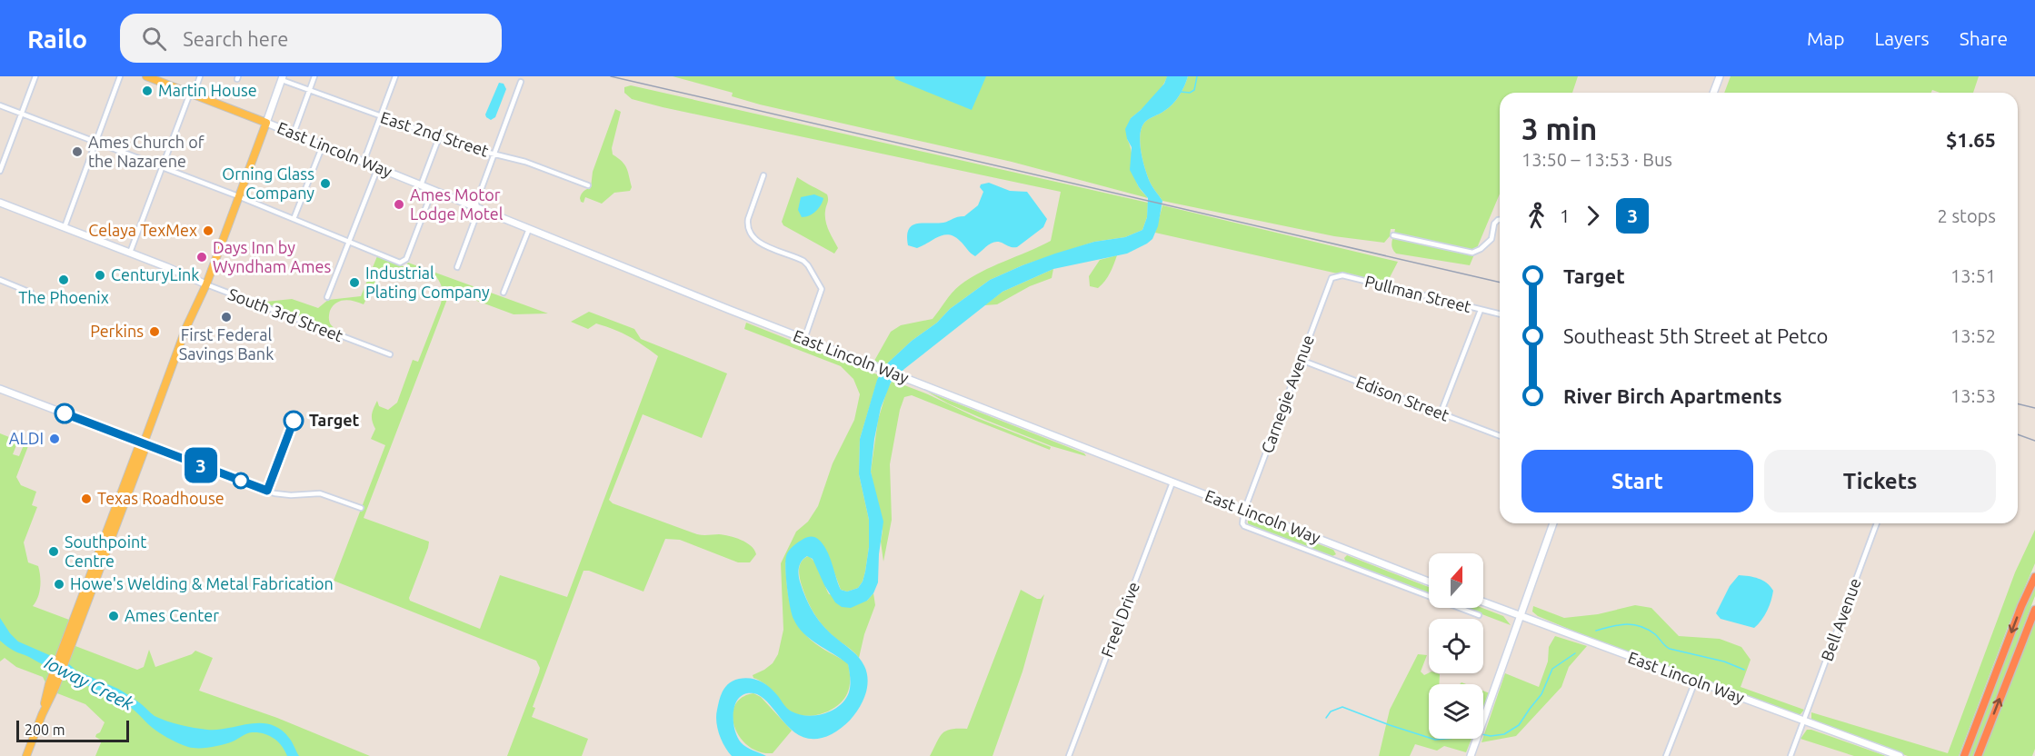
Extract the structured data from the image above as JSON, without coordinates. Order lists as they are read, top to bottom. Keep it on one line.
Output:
{"streets":{"main road":["East Lincoln Way","South 3rd Street"],"street":["East 2nd Street","Pullman Street","Carnegie Avenue","Edison Street","Freel Drive","Bell Avenue"]},"crossings":[["East Lincoln Way","Carnegie Avenue"],["East Lincoln Way","Freel Drive"],["East Lincoln Way","Bell Avenue"],["Pullman Street","Carnegie Avenue"],["Carnegie Avenue","Edison Street"]],"water":["Ioway Creek"],"places":["Martin House","Ames Church of the Nazarene","Orning Glass Company","Ames Motor Lodge Motel","Celaya TexMex","Days Inn by Wyndham Ames","CenturyLink","The Phoenix","Industrial Plating Company","First Federal Savings Bank","Perkins","Target","ALDI","Texas Roadhouse","Southpoint Centre","Howe's Welding & Metal Fabrication","Ames Center"],"lines":["bus line 3"],"scale_bar":"200 m","north":"top","page":{"header":"Railo","search":"Search here","nav":["Map","Layers","Share"],"on_map":"3","heading":["3 min","13:50 – 13:53 · Bus","$1.65"],"legs":["1","3","2 stops"],"list":[{"name":"Target","value":"13:51"},{"name":"Southeast 5th Street at Petco","value":"13:52"},{"name":"River Birch Apartments","value":"13:53"}],"buttons":["Start","Tickets"],"scale":"200 m"}}
